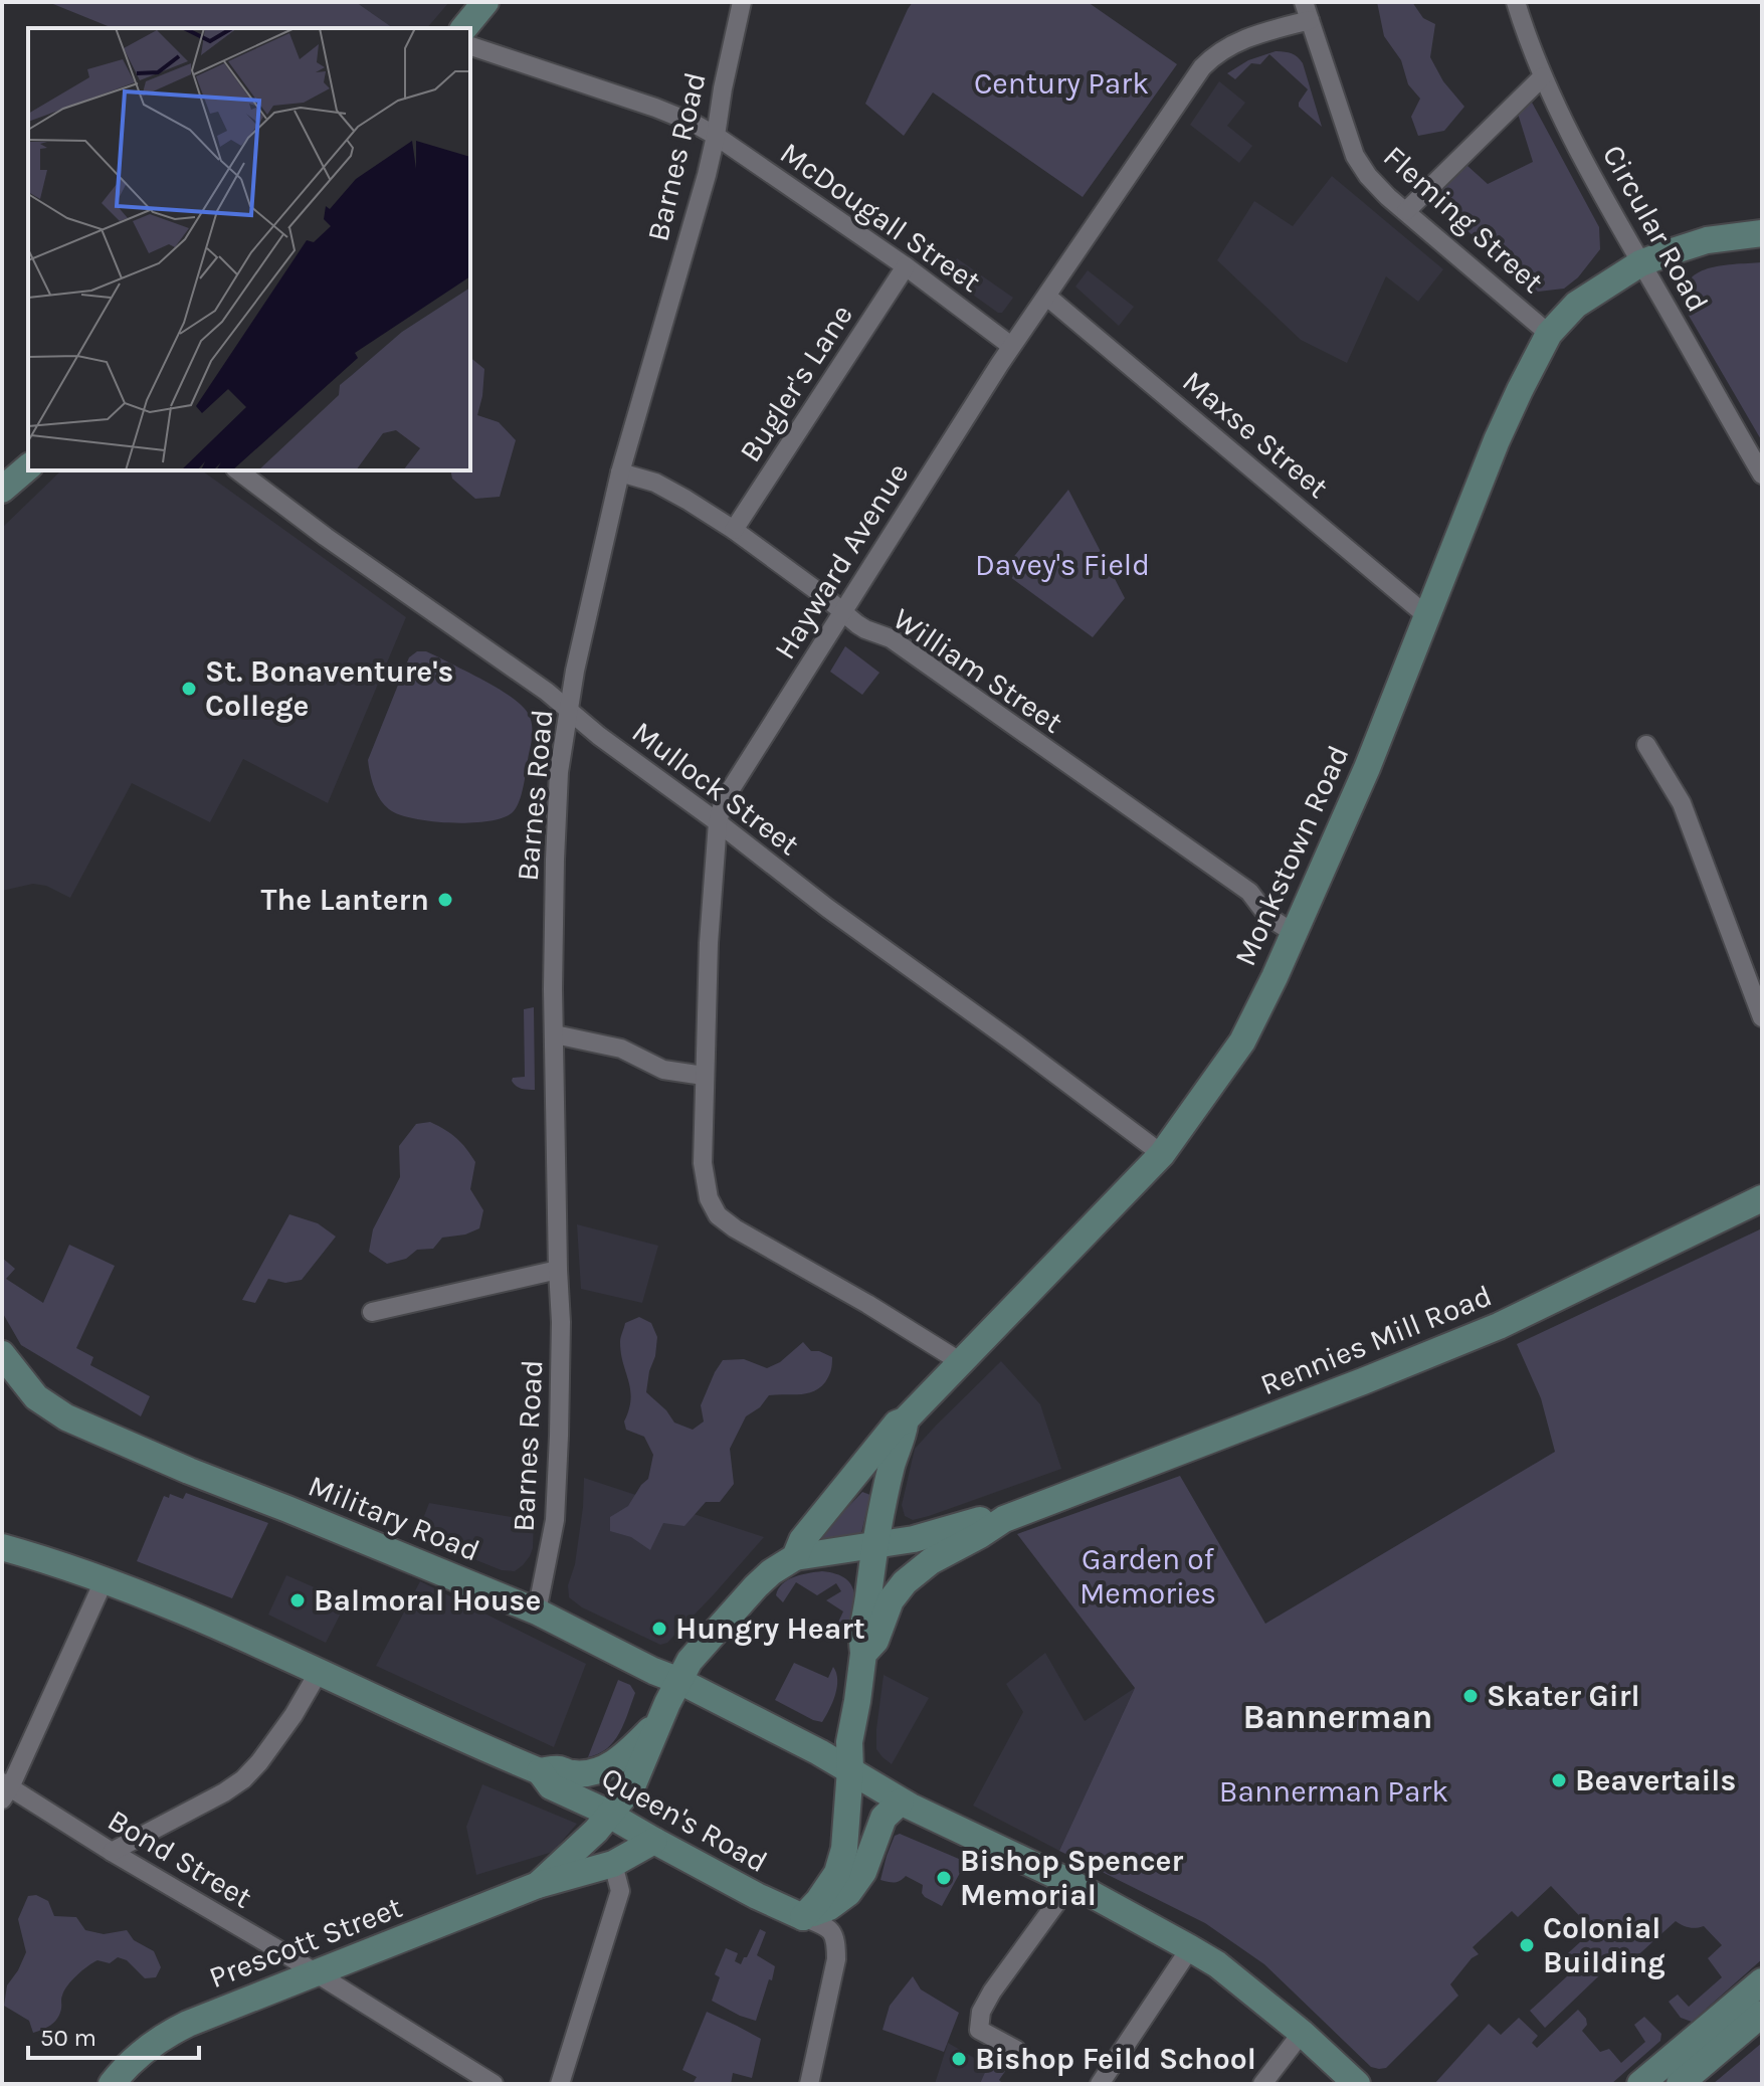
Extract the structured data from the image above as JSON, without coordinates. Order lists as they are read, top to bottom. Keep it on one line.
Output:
{"streets":{"main road":["Monkstown Road","Rennies Mill Road","Military Road","Queen's Road","Prescott Street"],"street":["Barnes Road","McDougall Street","Fleming Street","Circular Road","Bugler's Lane","Maxse Street","Hayward Avenue","William Street","Mullock Street","Bond Street"]},"crossings":[["Barnes Road","McDougall Street"],["Barnes Road","William Street"],["Barnes Road","Mullock Street"],["Barnes Road","Military Road"],["McDougall Street","Bugler's Lane"],["McDougall Street","Hayward Avenue"],["Fleming Street","Hayward Avenue"],["Fleming Street","Monkstown Road"],["Circular Road","Monkstown Road"],["Bugler's Lane","William Street"],["Maxse Street","Hayward Avenue"],["Maxse Street","Monkstown Road"],["Hayward Avenue","William Street"],["Hayward Avenue","Mullock Street"],["Hayward Avenue","Monkstown Road"],["William Street","Monkstown Road"],["Mullock Street","Monkstown Road"],["Monkstown Road","Rennies Mill Road"],["Monkstown Road","Military Road"],["Monkstown Road","Prescott Street"],["Rennies Mill Road","Military Road"],["Rennies Mill Road","Queen's Road"],["Military Road","Prescott Street"],["Queen's Road","Prescott Street"],["Bond Street","Prescott Street"]],"districts":["Bannerman"],"parks":["Century Park","Davey's Field","Garden of Memories","Bannerman Park"],"places":["St. Bonaventure's College","The Lantern","Balmoral House","Hungry Heart","Skater Girl","Beavertails","Bishop Spencer Memorial","Colonial Building","Bishop Feild School"],"scale_bar":"50 m"}
